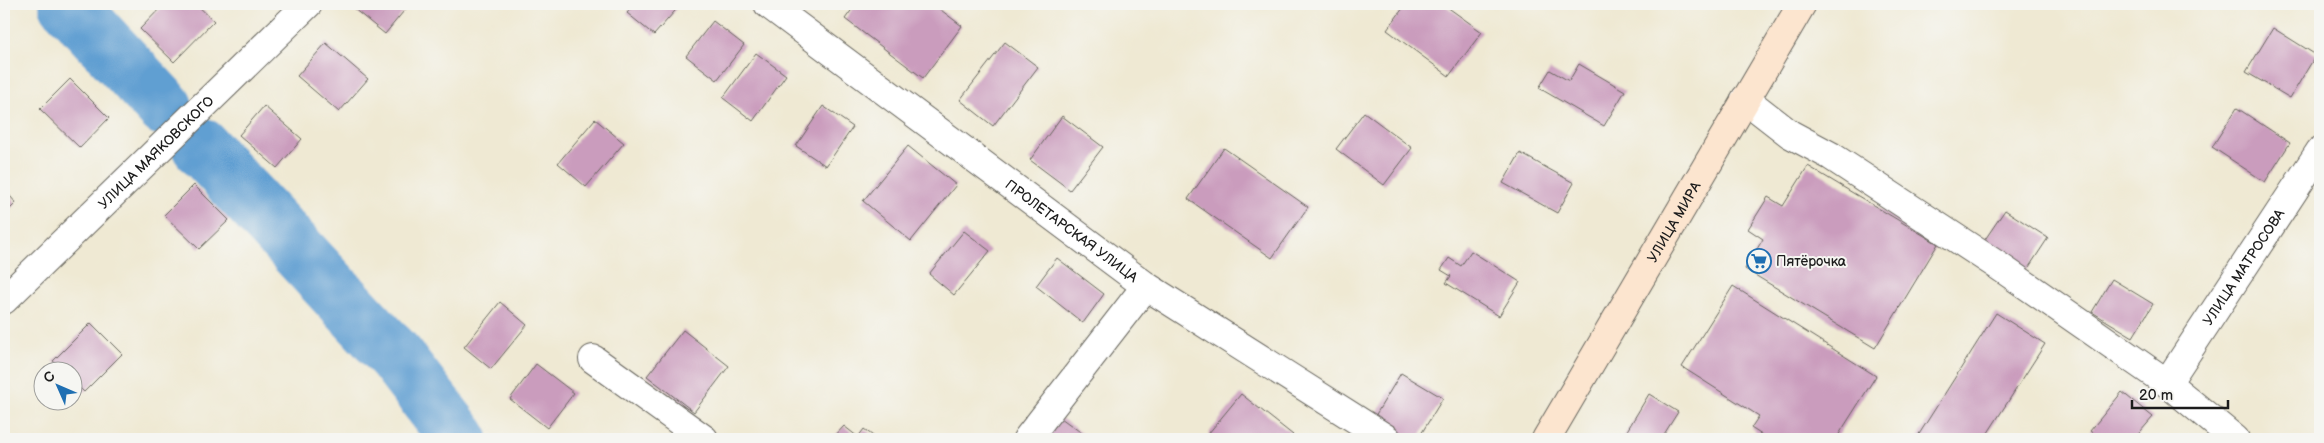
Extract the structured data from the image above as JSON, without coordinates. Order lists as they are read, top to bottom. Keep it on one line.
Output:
{"streets":{"main road":["УЛИЦА МИРА"],"street":["УЛИЦА МАЯКОВСКОГО","ПРОЛЕТАРСКАЯ УЛИЦА","УЛИЦА МАТРОСОВА"]},"places":{"supermarket":["Пятёрочка"]},"scale_bar":"20 m","north":"top left"}
